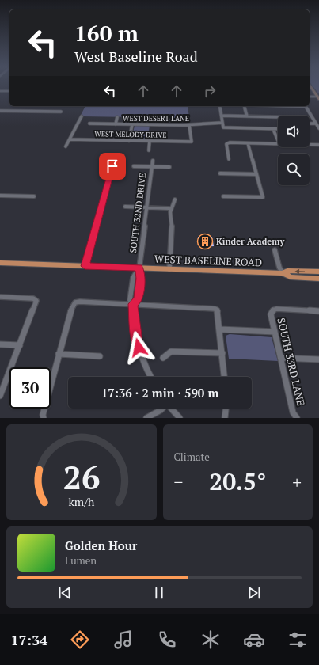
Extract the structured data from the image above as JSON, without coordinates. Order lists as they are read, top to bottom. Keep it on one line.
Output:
{"streets":{"main road":["WEST BASELINE ROAD"],"street":["WEST DESERT LANE","WEST MELODY DRIVE","SOUTH 32ND DRIVE","SOUTH 33RD LANE"]},"crossings":[["WEST DESERT LANE","WEST MELODY DRIVE"],["SOUTH 32ND DRIVE","WEST BASELINE ROAD"]],"places":{"building":["Kinder Academy"]},"page":{"turn":["160 m","West Baseline Road"],"limit":"30","trip":"17:36 · 2 min · 590 m","tile":"Climate","heat":["−","20.5°","+"],"song":["Golden Hour","Lumen"],"tabs":"17:34","gauge":["26","km/h"]}}
